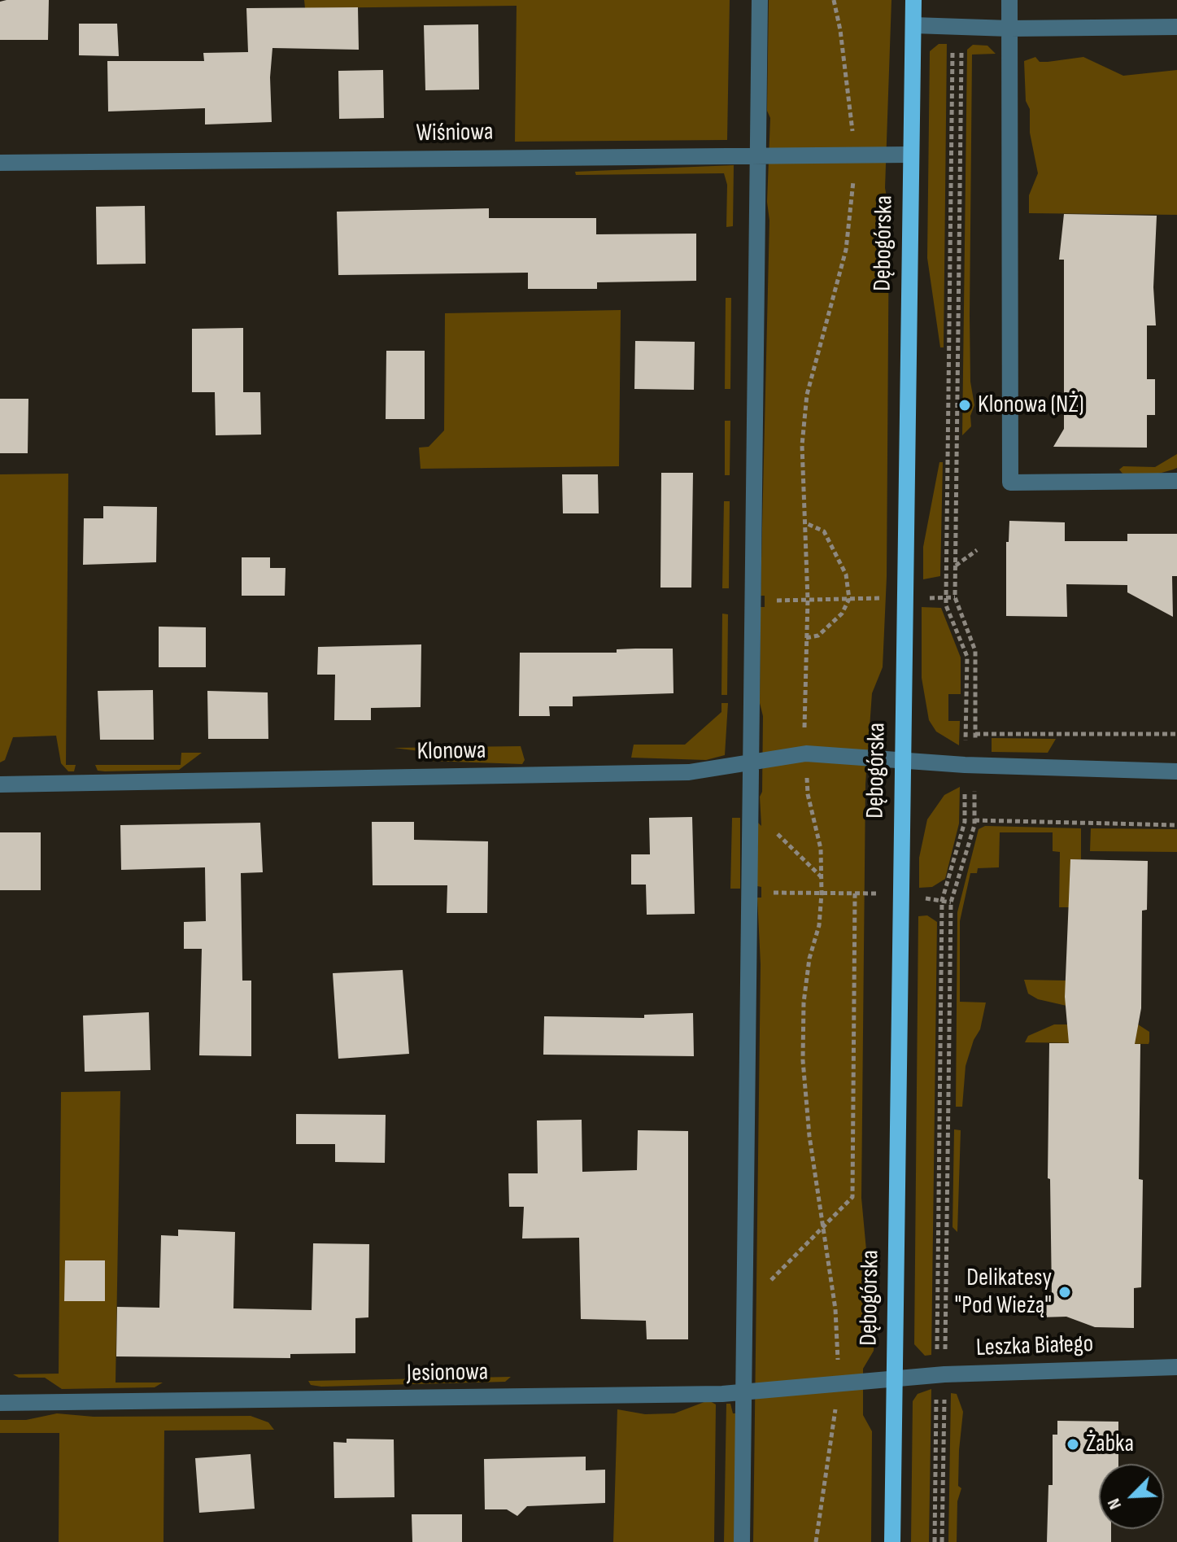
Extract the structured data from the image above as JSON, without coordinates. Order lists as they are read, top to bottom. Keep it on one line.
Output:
{"streets":{"main road":["Dębogórska"],"street":["Wiśniowa","Klonowa","Leszka Białego","Jesionowa"]},"crossings":[["Wiśniowa","Dębogórska"],["Dębogórska","Klonowa"],["Dębogórska","Leszka Białego"],["Dębogórska","Jesionowa"],["Leszka Białego","Jesionowa"]],"places":["Klonowa (NŻ)","Delikatesy \"Pod Wieżą\"","Żabka"],"north":"bottom left"}
